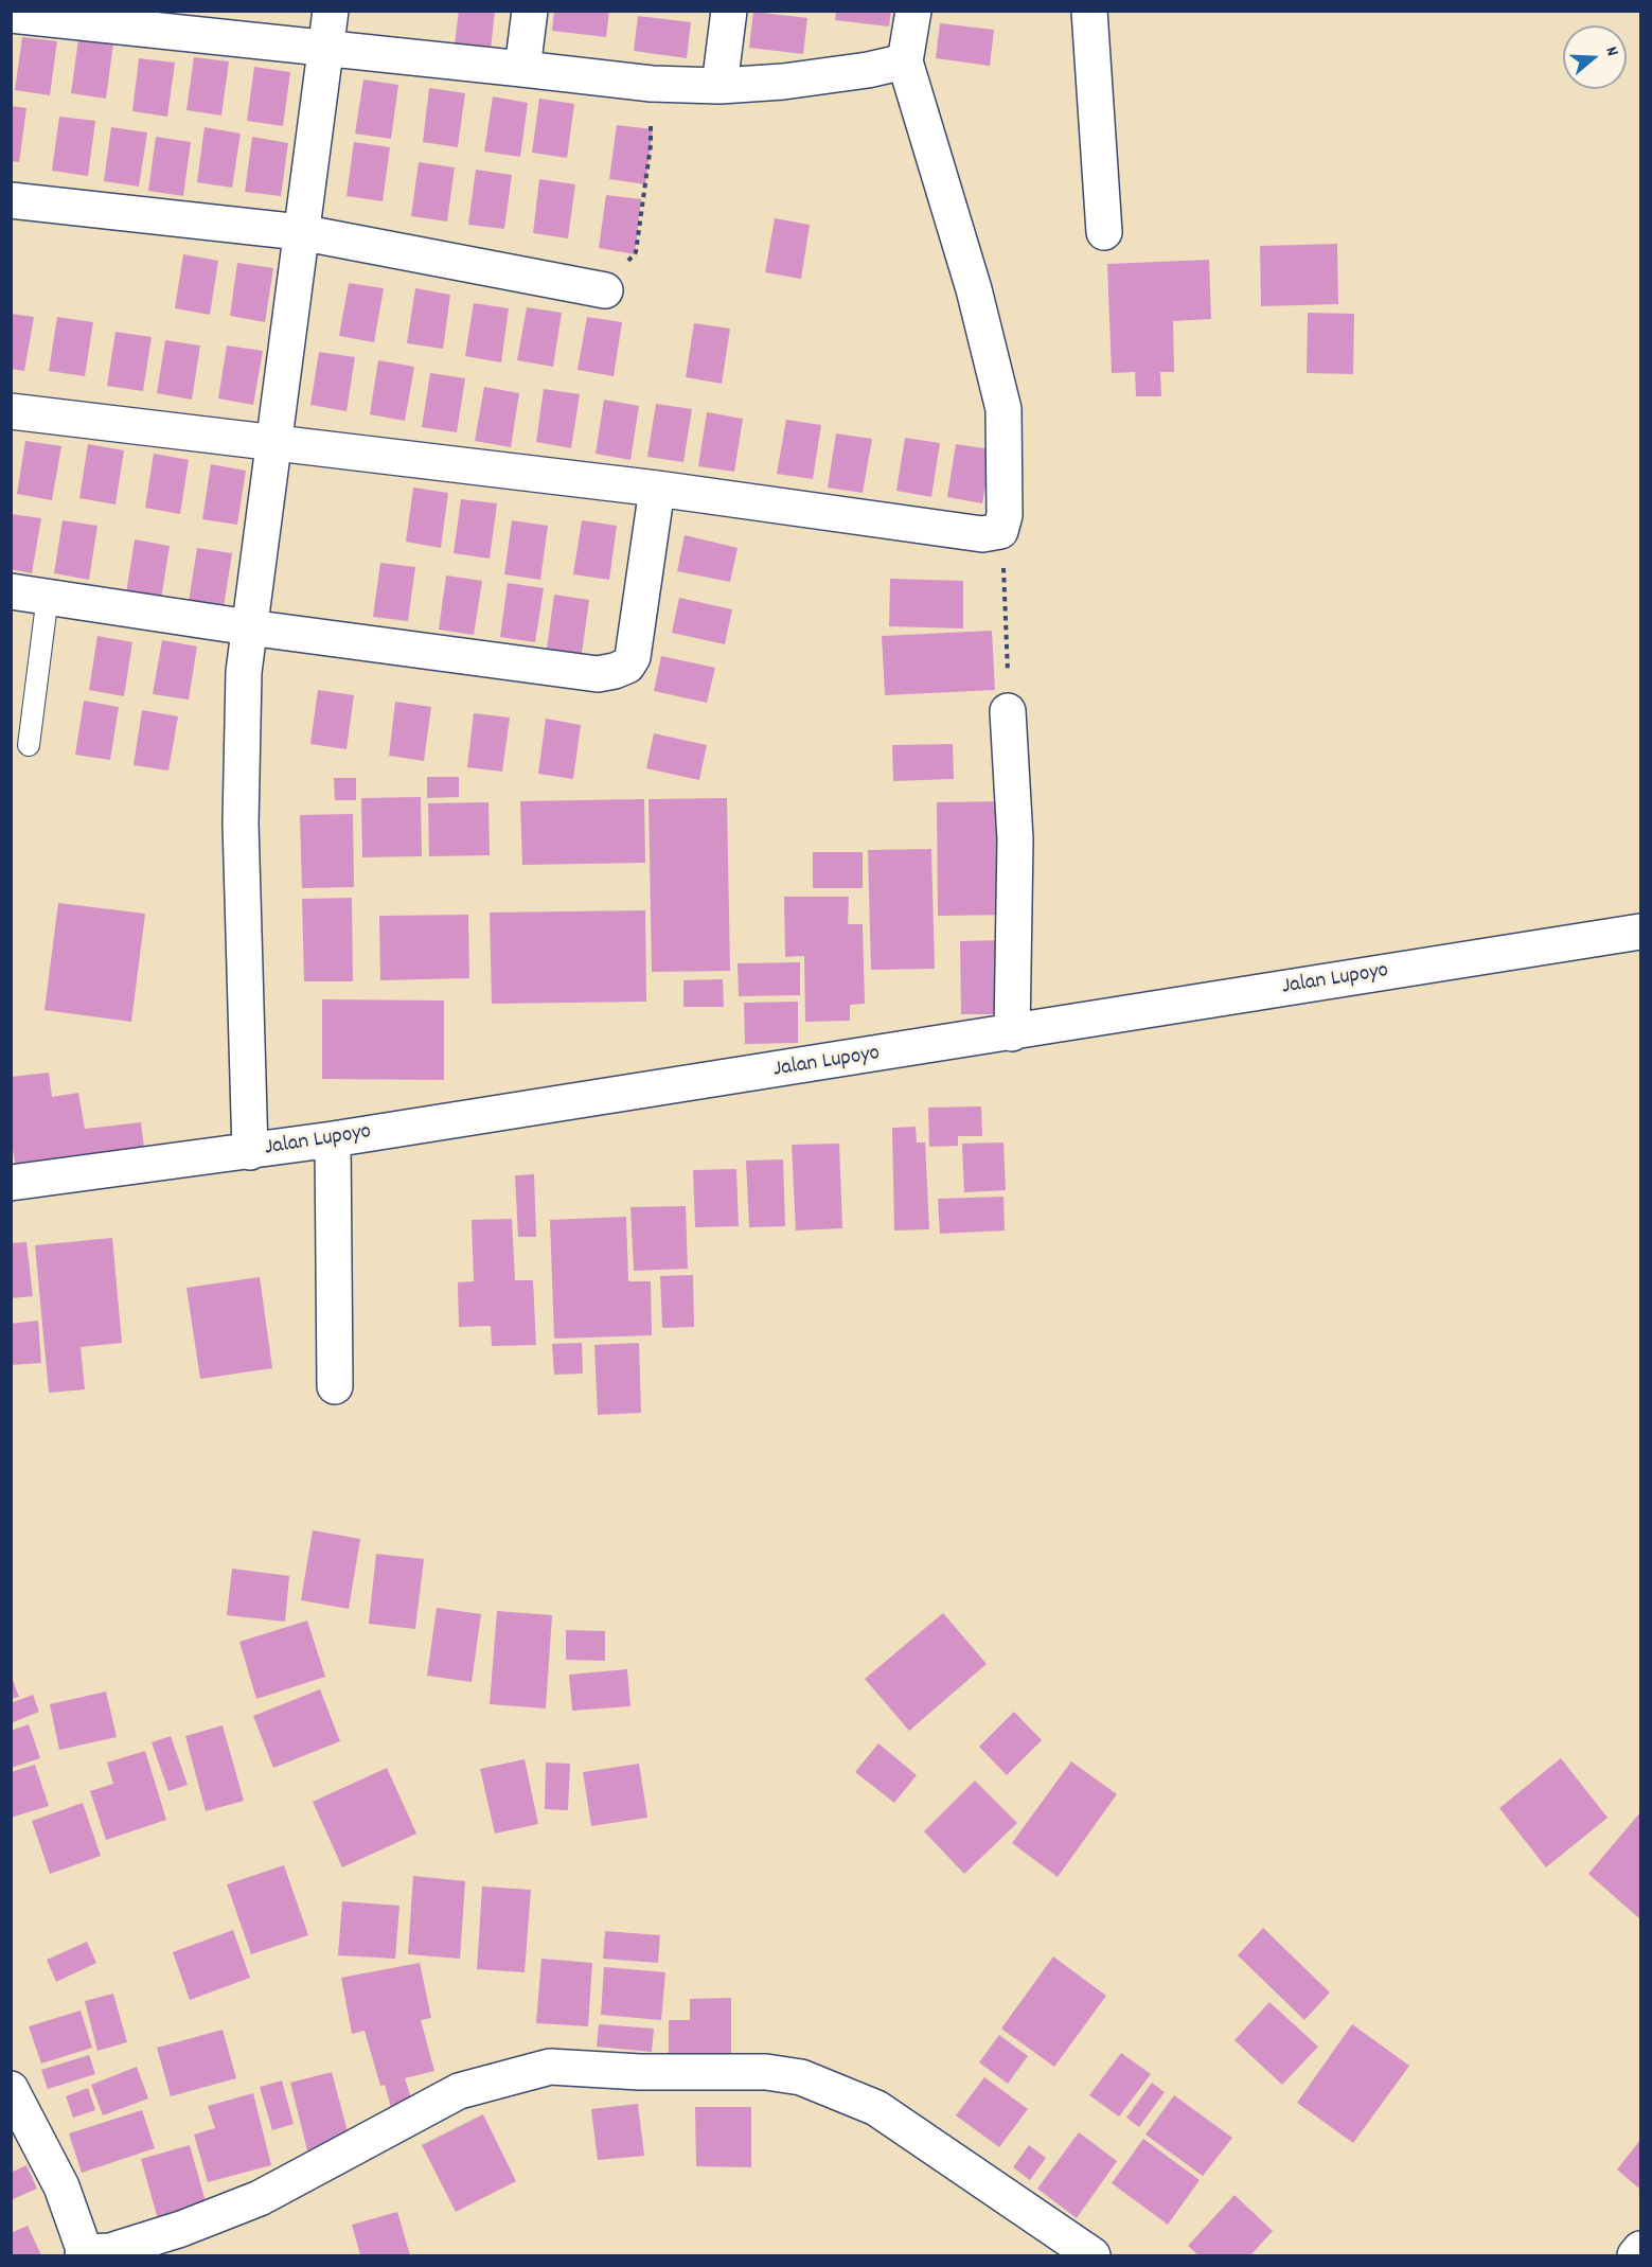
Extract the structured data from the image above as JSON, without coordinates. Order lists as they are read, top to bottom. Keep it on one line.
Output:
{"streets":{"street":["Jalan Lupoyo"]},"north":"right"}
